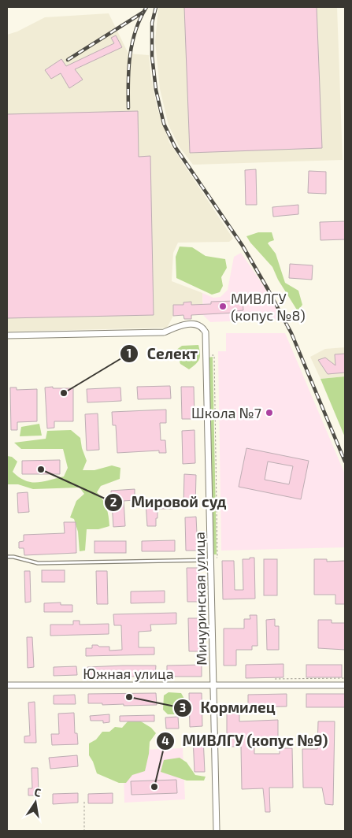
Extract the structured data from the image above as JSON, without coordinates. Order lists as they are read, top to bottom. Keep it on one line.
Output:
{"streets":{"street":["Мичуринская улица","Южная улица"]},"crossings":[["Мичуринская улица","Южная улица"]],"places":["МИВЛГУ (копус №8)","Селект","Школа №7","Мировой суд","Кормилец","МИВЛГУ (копус №9)"],"north":"top"}
